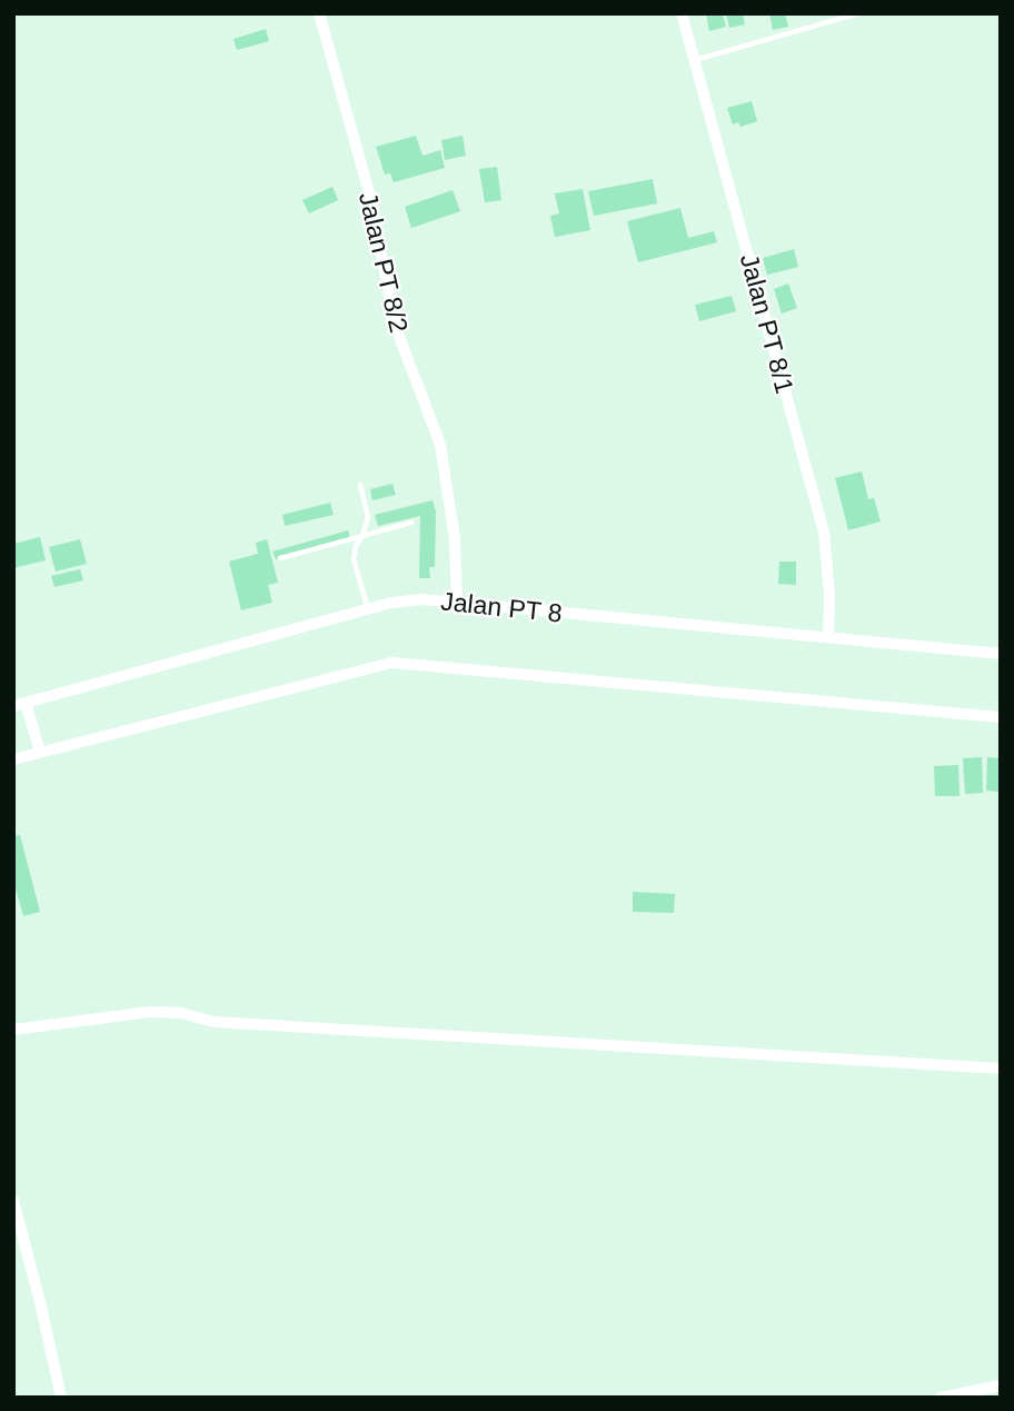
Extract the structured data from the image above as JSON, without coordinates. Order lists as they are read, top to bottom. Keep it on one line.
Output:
{"streets":{"street":["Jalan PT 8/2","Jalan PT 8/1","Jalan PT 8"]},"crossings":[["Jalan PT 8/2","Jalan PT 8"],["Jalan PT 8/1","Jalan PT 8"]]}
